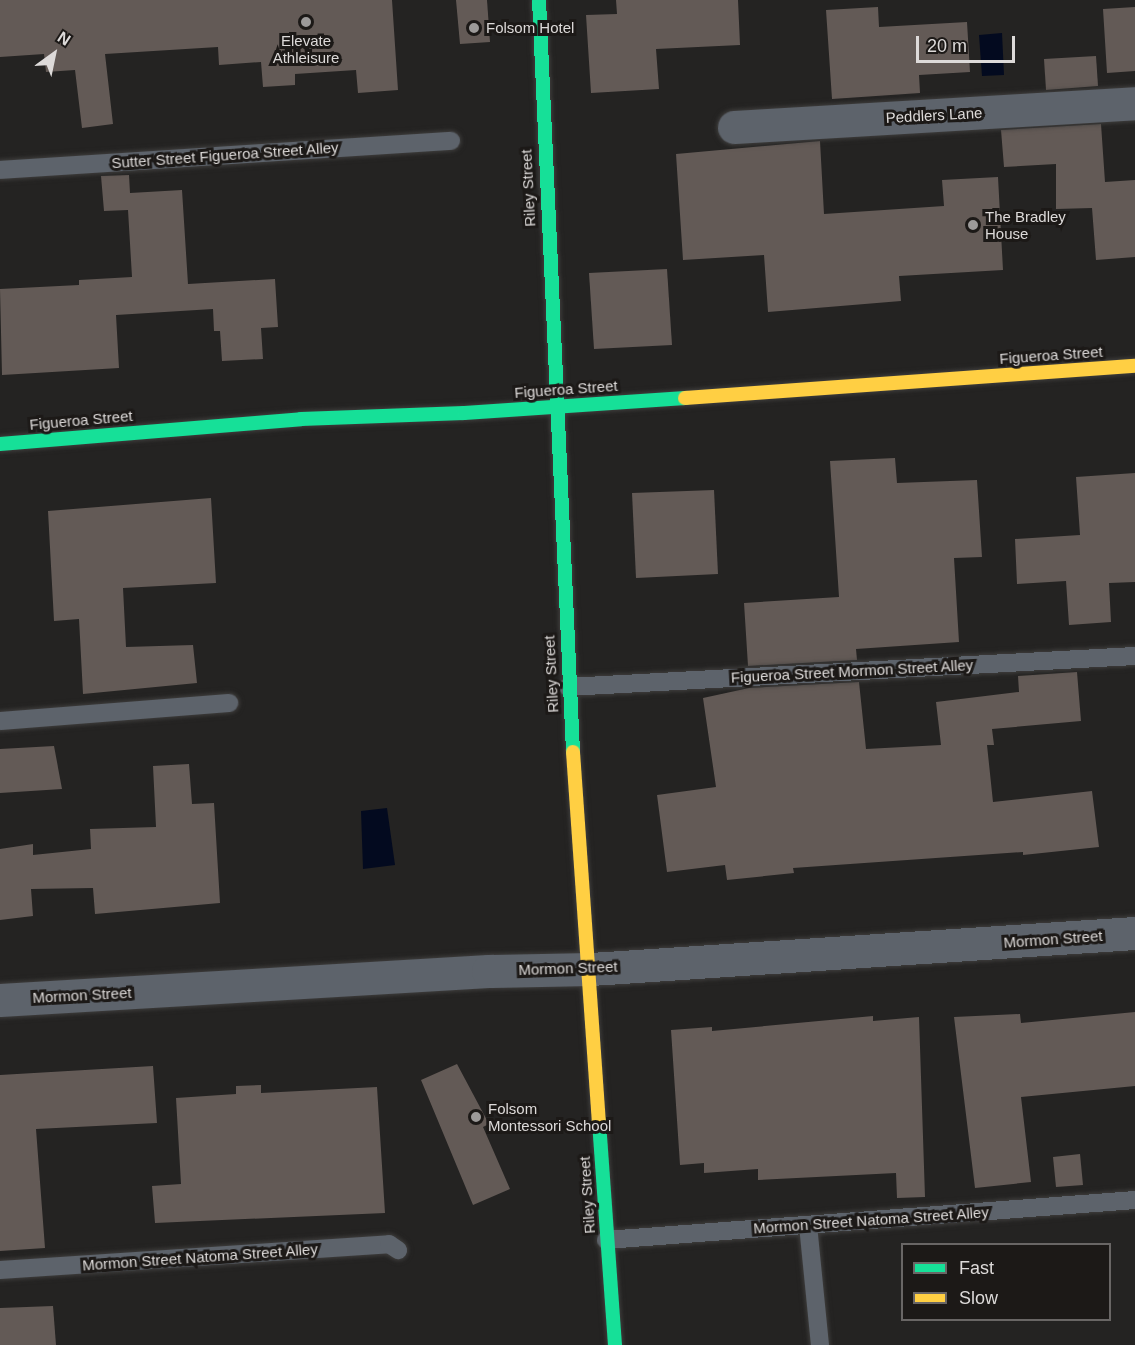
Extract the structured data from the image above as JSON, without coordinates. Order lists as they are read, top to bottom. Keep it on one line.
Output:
{"streets":{"main road":["Riley Street","Figueroa Street"],"street":["Peddlers Lane","Mormon Street"],"lane":["Sutter Street Figueroa Street Alley","Figueroa Street Mormon Street Alley","Mormon Street Natoma Street Alley"]},"crossings":[["Riley Street","Figueroa Street"],["Riley Street","Figueroa Street Mormon Street Alley"],["Riley Street","Mormon Street"],["Riley Street","Mormon Street Natoma Street Alley"]],"places":["Elevate Athleisure","Folsom Hotel","The Bradley House","Folsom Montessori School"],"legend":["Fast","Slow"],"scale_bar":"20 m","north":"top right"}
